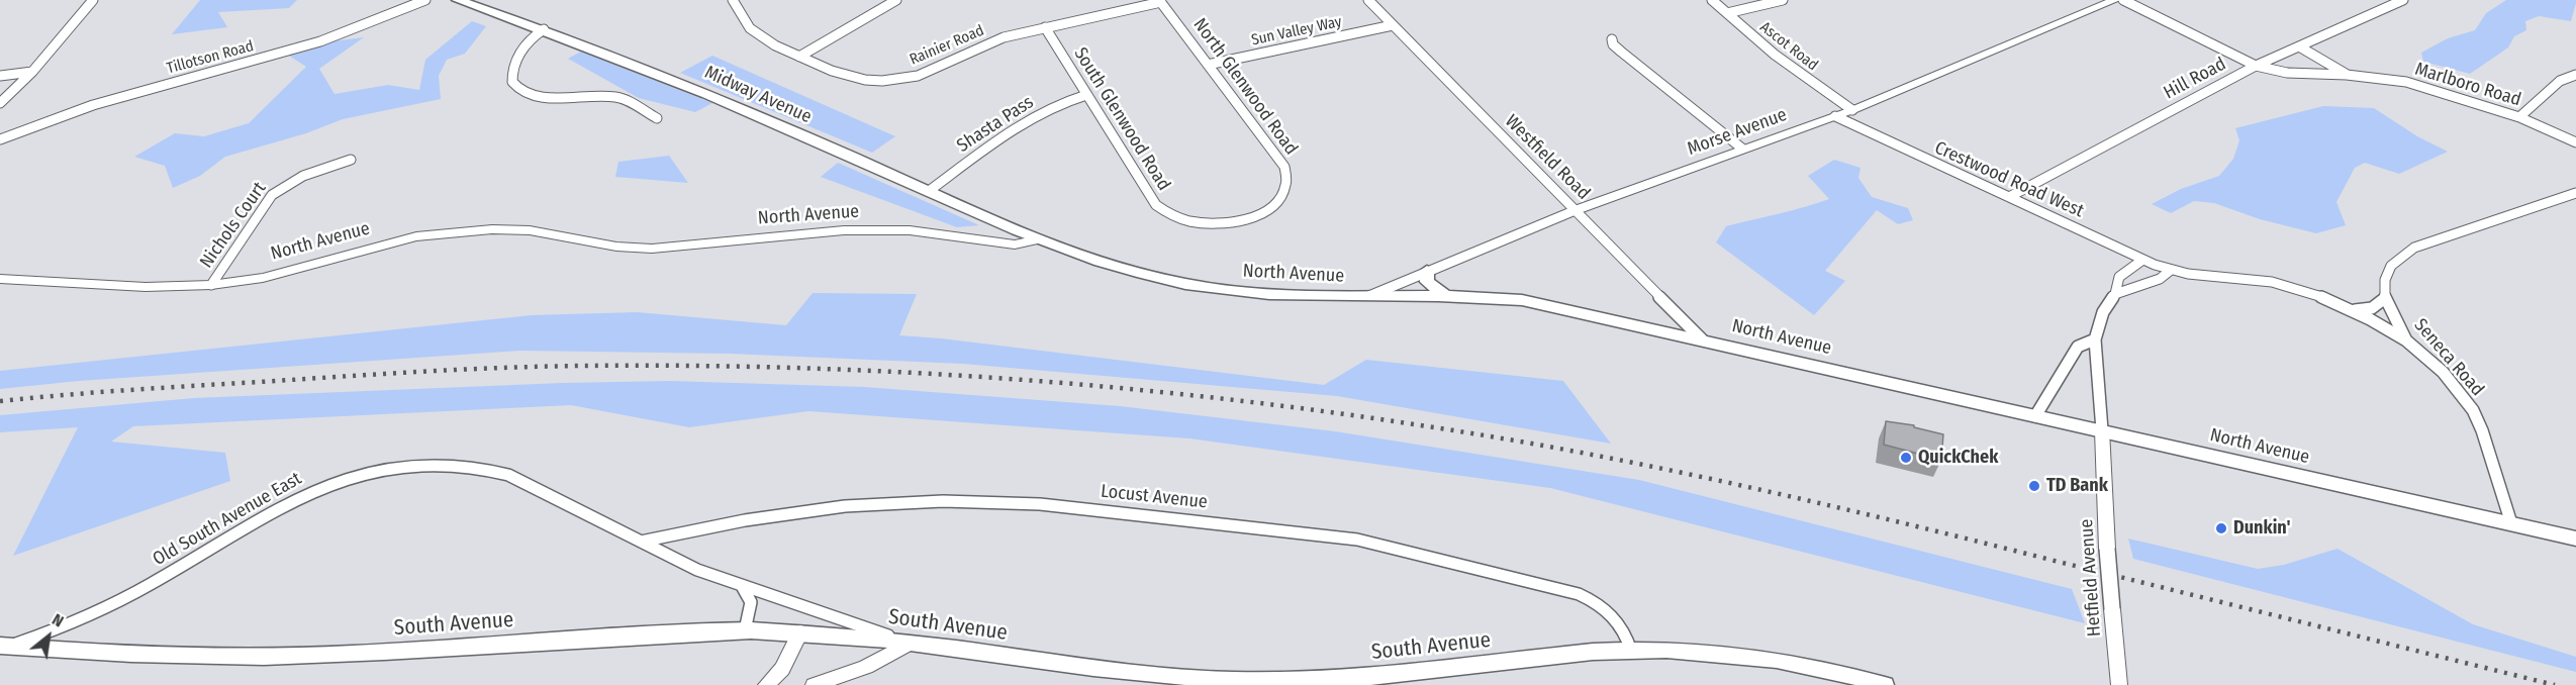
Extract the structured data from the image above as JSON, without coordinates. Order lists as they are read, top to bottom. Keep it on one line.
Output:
{"streets":{"main road":["Midway Avenue","North Avenue","South Avenue"],"street":["Sun Valley Way","Rainier Road","Ascot Road","Tillotson Road","Hill Road","Marlboro Road","North Glenwood Road","South Glenwood Road","Shasta Pass","Morse Avenue","Westfield Road","Crestwood Road West","Nichols Court","Seneca Road","Locust Avenue","Old South Avenue East","Hetfield Avenue"]},"crossings":[["Sun Valley Way","North Glenwood Road"],["Sun Valley Way","Westfield Road"],["Rainier Road","North Glenwood Road"],["Rainier Road","South Glenwood Road"],["Ascot Road","Morse Avenue"],["Hill Road","Marlboro Road"],["Hill Road","Crestwood Road West"],["North Glenwood Road","South Glenwood Road"],["Midway Avenue","Shasta Pass"],["Midway Avenue","North Avenue"],["South Glenwood Road","Shasta Pass"],["Morse Avenue","Westfield Road"],["Morse Avenue","Crestwood Road West"],["Morse Avenue","North Avenue"],["Westfield Road","North Avenue"],["Crestwood Road West","Seneca Road"],["North Avenue","Nichols Court"],["North Avenue","Seneca Road"],["North Avenue","Hetfield Avenue"],["Locust Avenue","Old South Avenue East"],["Locust Avenue","South Avenue"],["Old South Avenue East","South Avenue"]],"places":["QuickChek","TD Bank","Dunkin'"],"north":"top right"}
